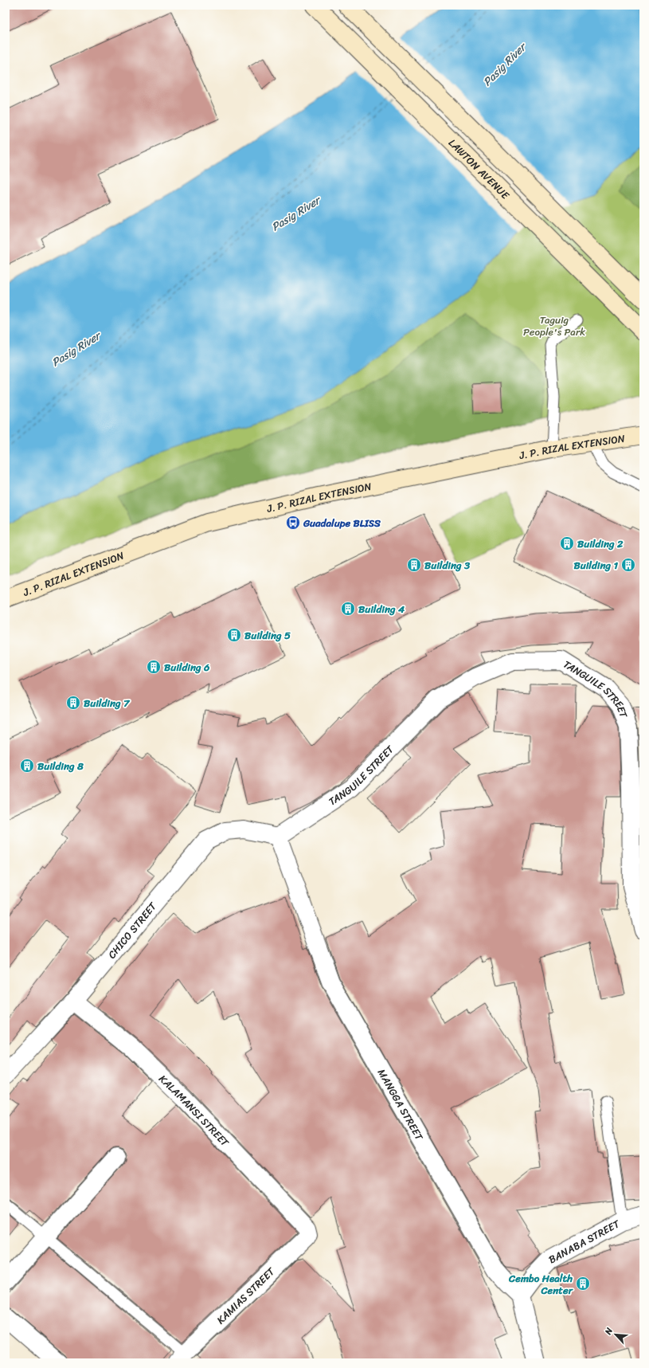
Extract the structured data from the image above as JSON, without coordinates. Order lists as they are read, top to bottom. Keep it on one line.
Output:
{"streets":{"main road":["LAWTON AVENUE","J. P. RIZAL EXTENSION"],"street":["TANGUILE STREET","CHICO STREET","MANGGA STREET","KALAMANSI STREET","BANABA STREET","KAMIAS STREET"]},"crossings":[["TANGUILE STREET","CHICO STREET"],["TANGUILE STREET","MANGGA STREET"],["CHICO STREET","MANGGA STREET"],["CHICO STREET","KALAMANSI STREET"],["MANGGA STREET","BANABA STREET"],["KALAMANSI STREET","KAMIAS STREET"]],"water":["Pasig River"],"parks":["Taguig People's Park"],"places":{"bus stop":["Guadalupe BLISS"],"building":["Building 2","Building 3","Building 1","Building 4","Building 5","Building 6","Building 7","Building 8","Cembo Health Center"]},"north":"top left"}
